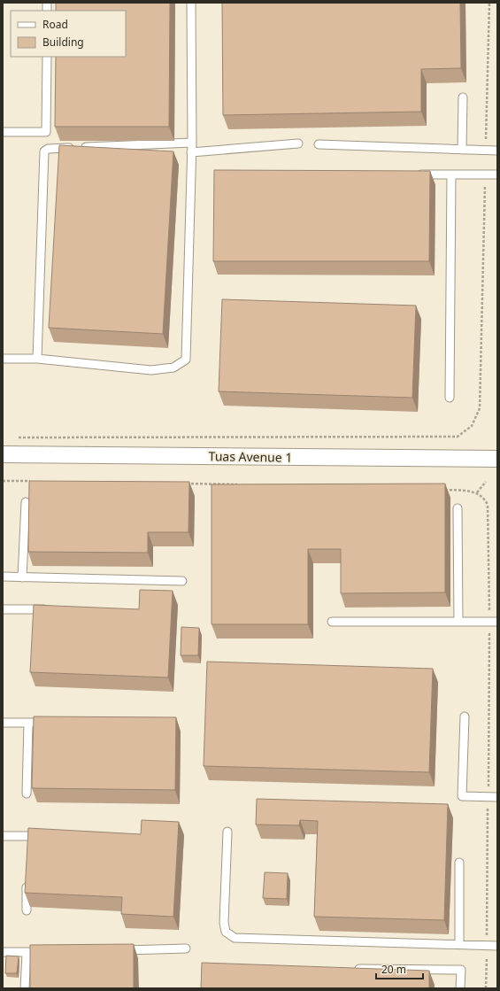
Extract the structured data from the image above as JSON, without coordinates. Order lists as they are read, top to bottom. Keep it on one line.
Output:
{"streets":{"street":["Tuas Avenue 1"]},"legend":["Road","Building"],"scale_bar":"20 m"}
